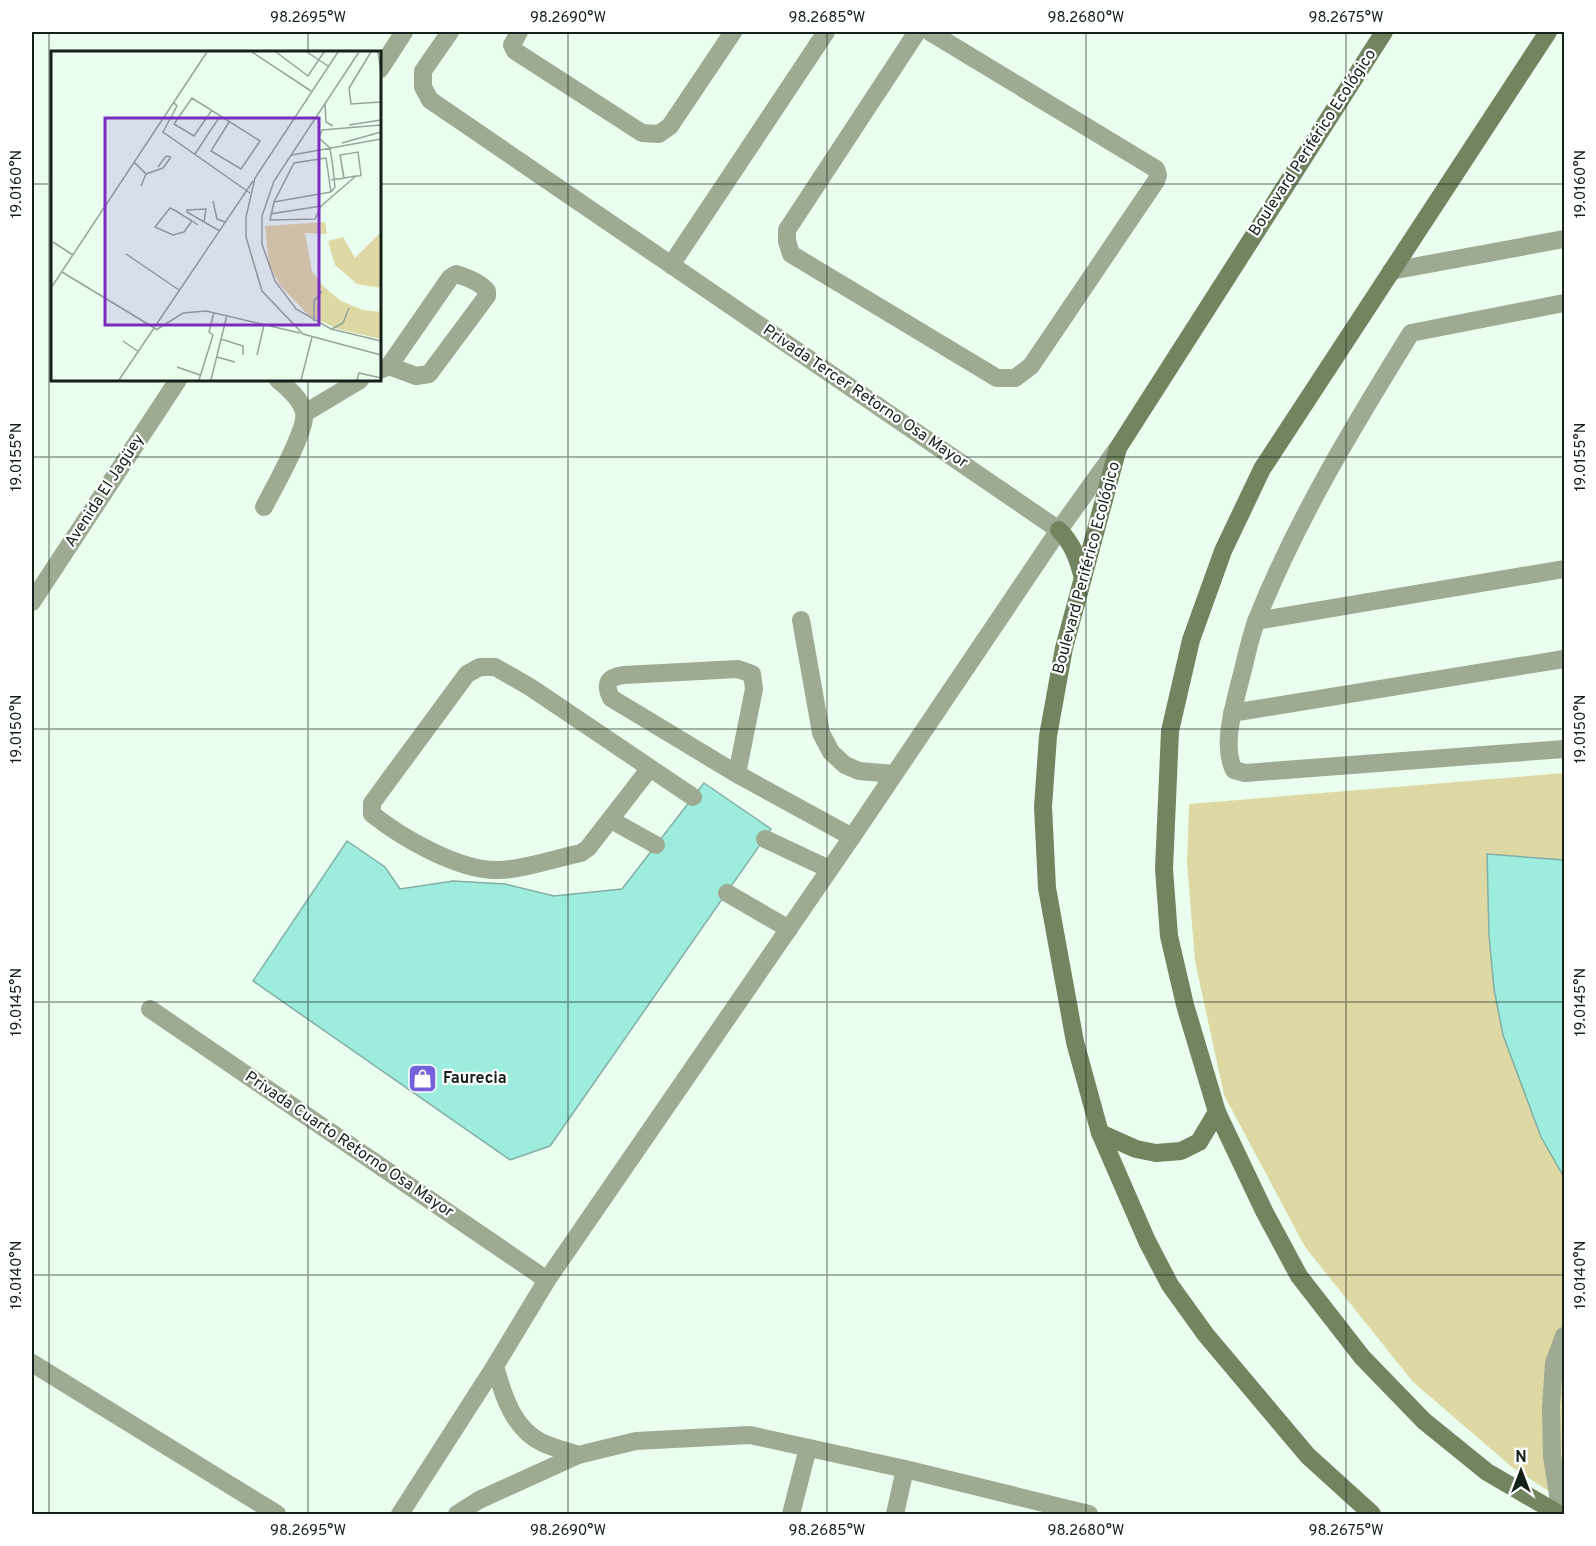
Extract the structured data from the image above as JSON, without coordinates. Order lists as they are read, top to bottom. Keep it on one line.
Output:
{"streets":{"street":["Boulevard Periférico Ecológico","Privada Tercer Retorno Osa Mayor","Avenida El Jagüey","Privada Cuarto Retorno Osa Mayor"]},"places":{"shop":["Faurecia"]},"north":"top","coordinates":["98.2695°W","98.2690°W","98.2685°W","98.2680°W","98.2675°W","19.0160°N","19.0155°N","19.0150°N","19.0145°N","19.0140°N"]}
